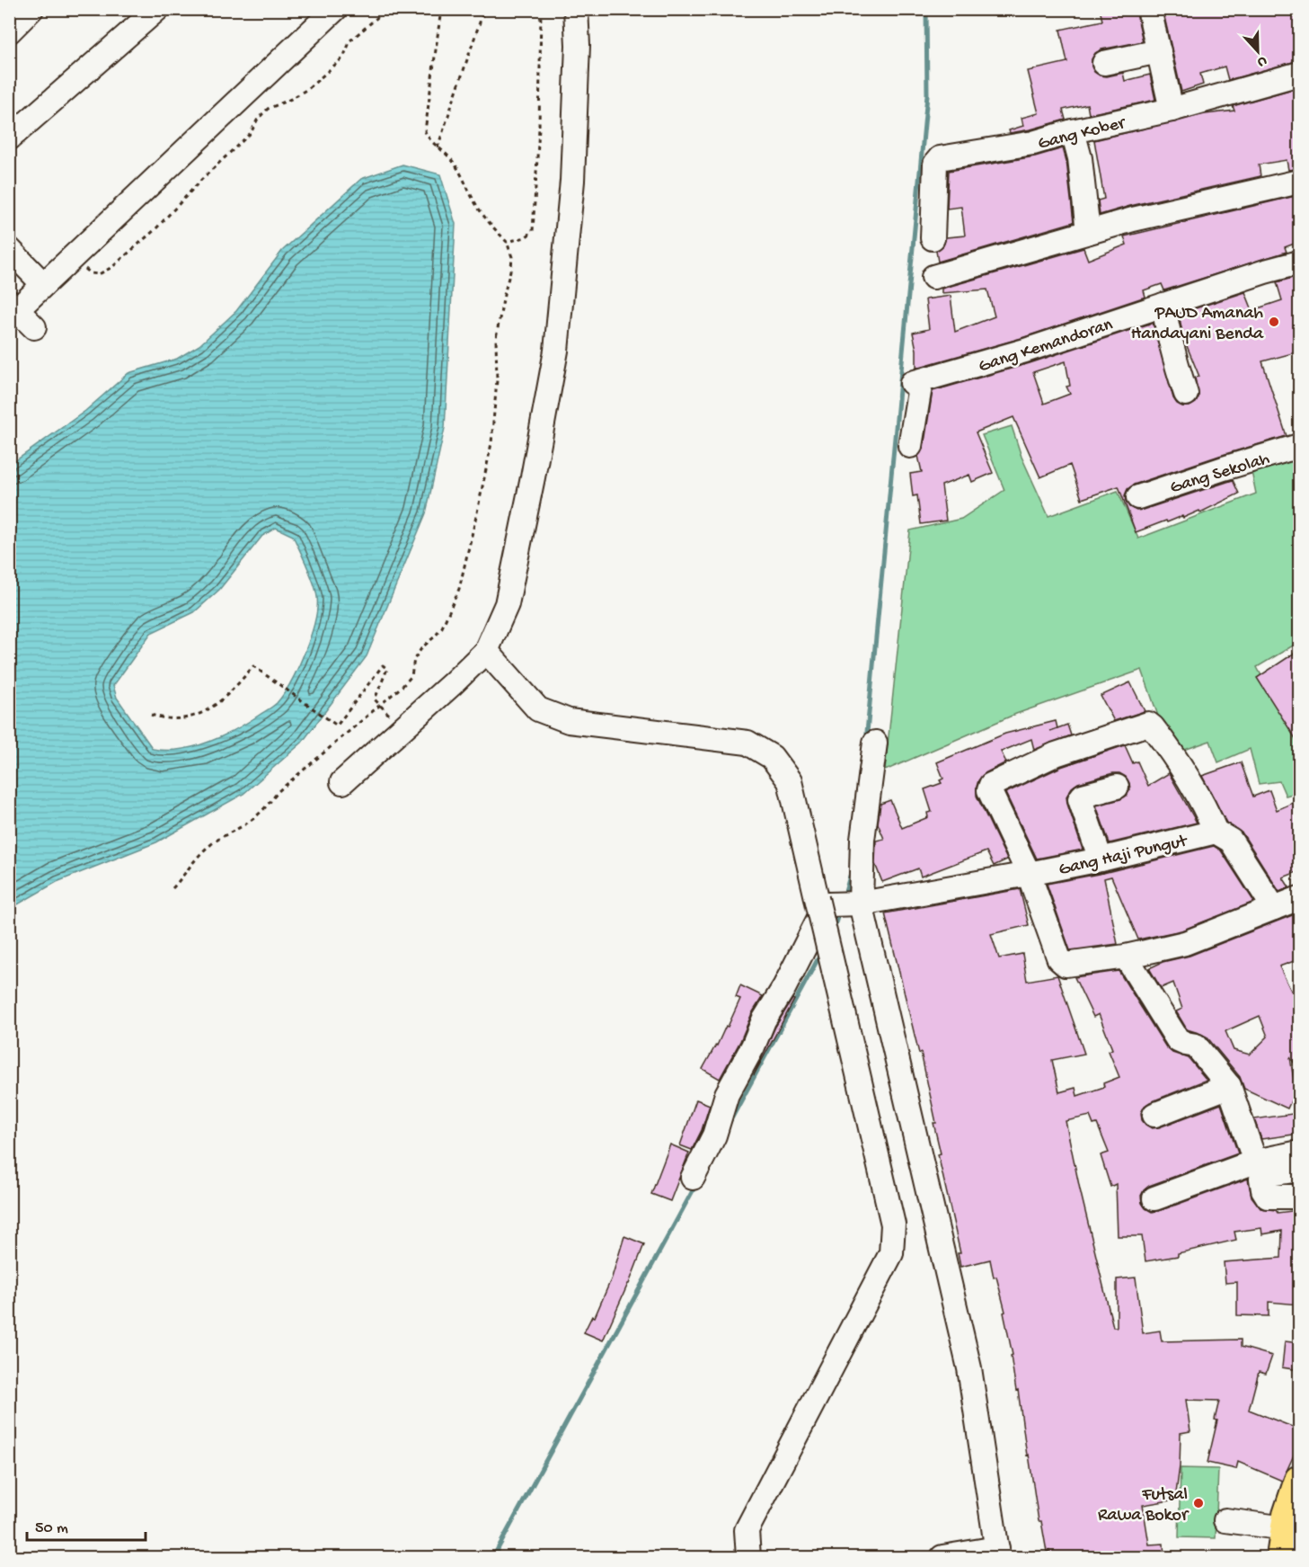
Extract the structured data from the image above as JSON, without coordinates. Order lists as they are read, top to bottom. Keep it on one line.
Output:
{"streets":{"street":["Gang Kober","Gang Kemandoran","Gang Sekolah","Gang Haji Pungut"]},"places":["PAUD Amanah Handayani Benda","Futsal Rawa Bokor"],"scale_bar":"50 m","north":"bottom"}
